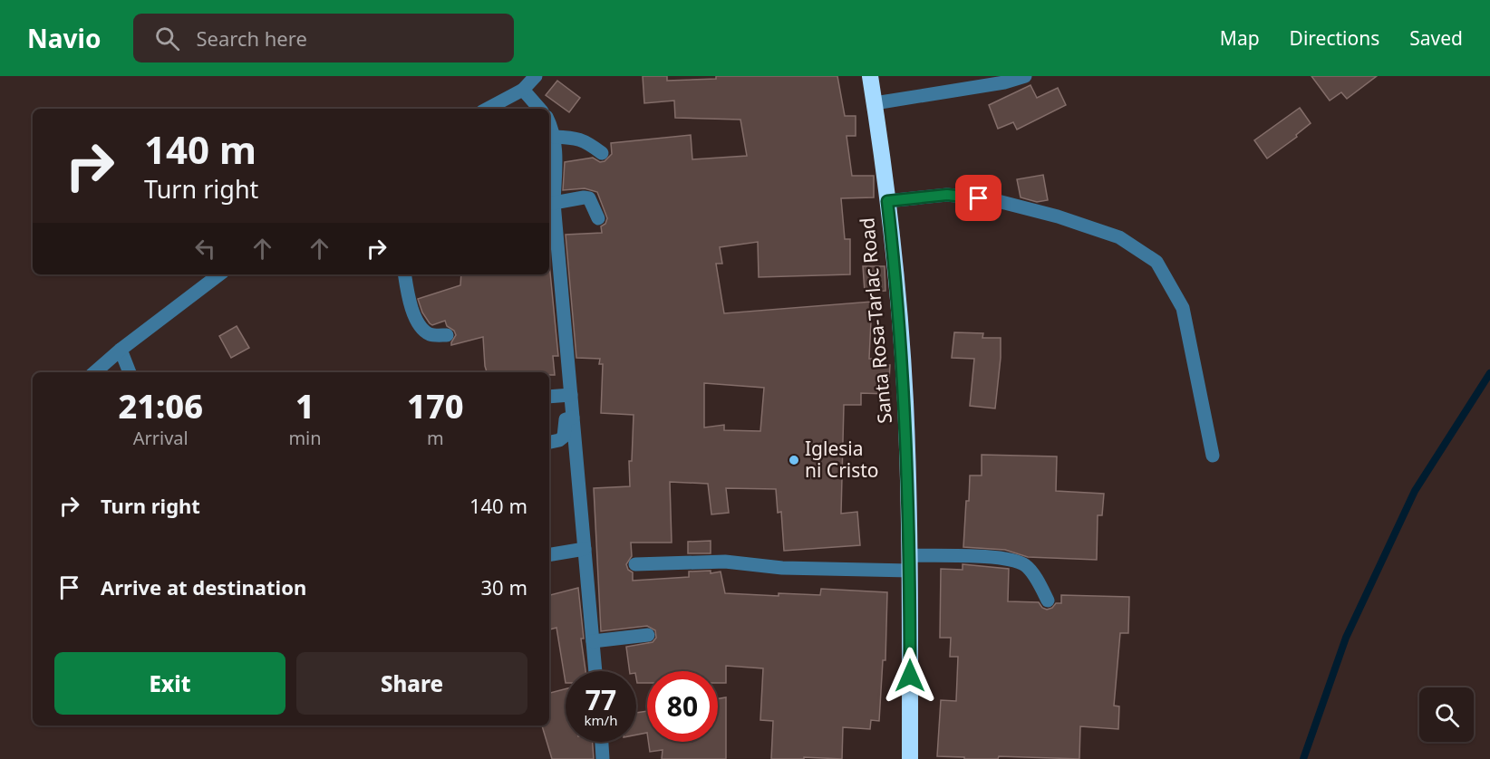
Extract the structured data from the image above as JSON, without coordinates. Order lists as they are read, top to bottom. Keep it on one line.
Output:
{"streets":{"highway":["Santa Rosa-Tarlac Road"]},"places":["Iglesia ni Cristo"],"page":{"header":"Navio","search":"Search here","nav":["Map","Directions","Saved"],"turn":["140 m","Turn right"],"eta":["21:06","Arrival","1","min","170","m"],"list":[{"name":"Turn right","value":"140 m"},{"name":"Arrive at destination","value":"30 m"}],"buttons":["Exit","Share"],"speed":"77 km/h","limit":"80"}}
